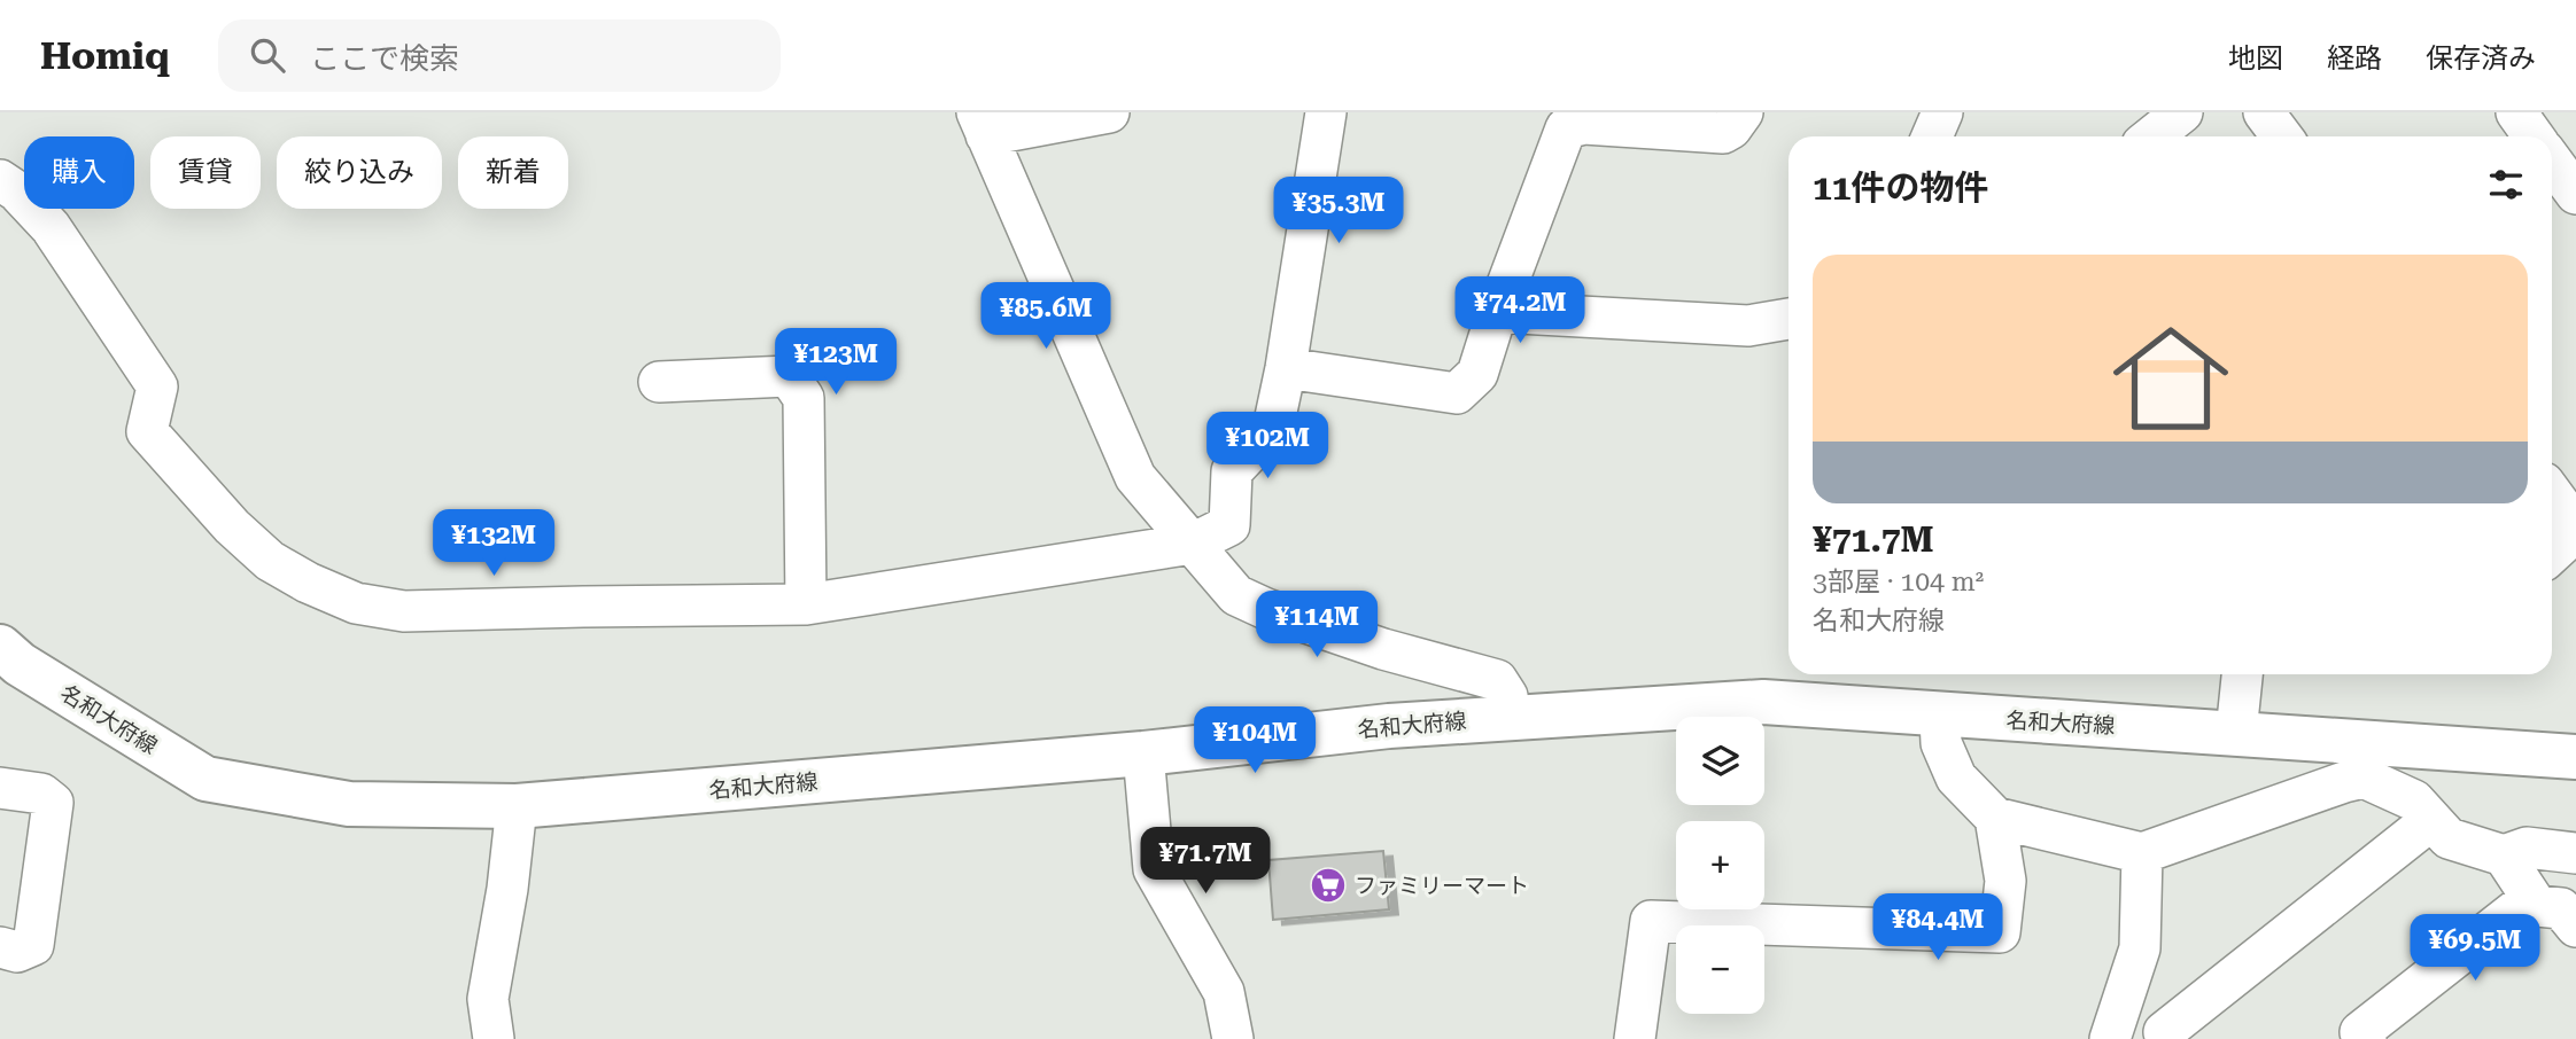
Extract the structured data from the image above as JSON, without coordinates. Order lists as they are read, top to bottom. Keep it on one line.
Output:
{"streets":{"main road":["名和大府線"]},"places":{"supermarket":["ファミリーマート"]},"page":{"header":"Homiq","search":"ここで検索","nav":["地図","経路","保存済み"],"chip":["購入","賃貸","絞り込み","新着"],"heading":"11件の物件","price":["¥35.3M","¥74.2M","¥85.6M","¥123M","¥102M","¥132M","¥114M","¥104M","¥71.7M","¥84.4M","¥69.5M"],"list":[{"name":"¥71.7M","note":"3部屋 · 104 m² · 名和大府線"}],"map_buttons":["+","−"]}}
